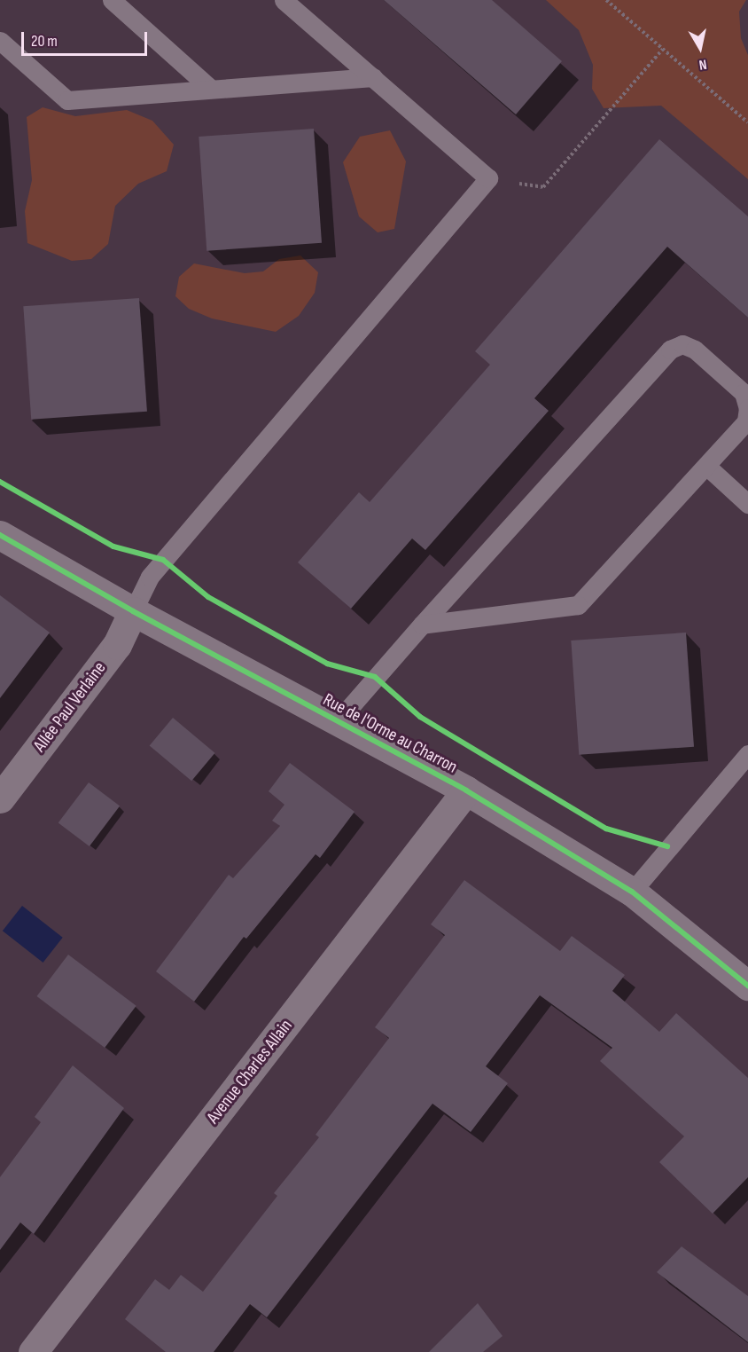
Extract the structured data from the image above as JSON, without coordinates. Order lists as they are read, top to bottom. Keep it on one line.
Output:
{"streets":{"street":["Allée Paul Verlaine","Rue de l'Orme au Charron","Avenue Charles Allain"]},"crossings":[["Allée Paul Verlaine","Rue de l'Orme au Charron"],["Rue de l'Orme au Charron","Avenue Charles Allain"]],"scale_bar":"20 m","north":"bottom"}
